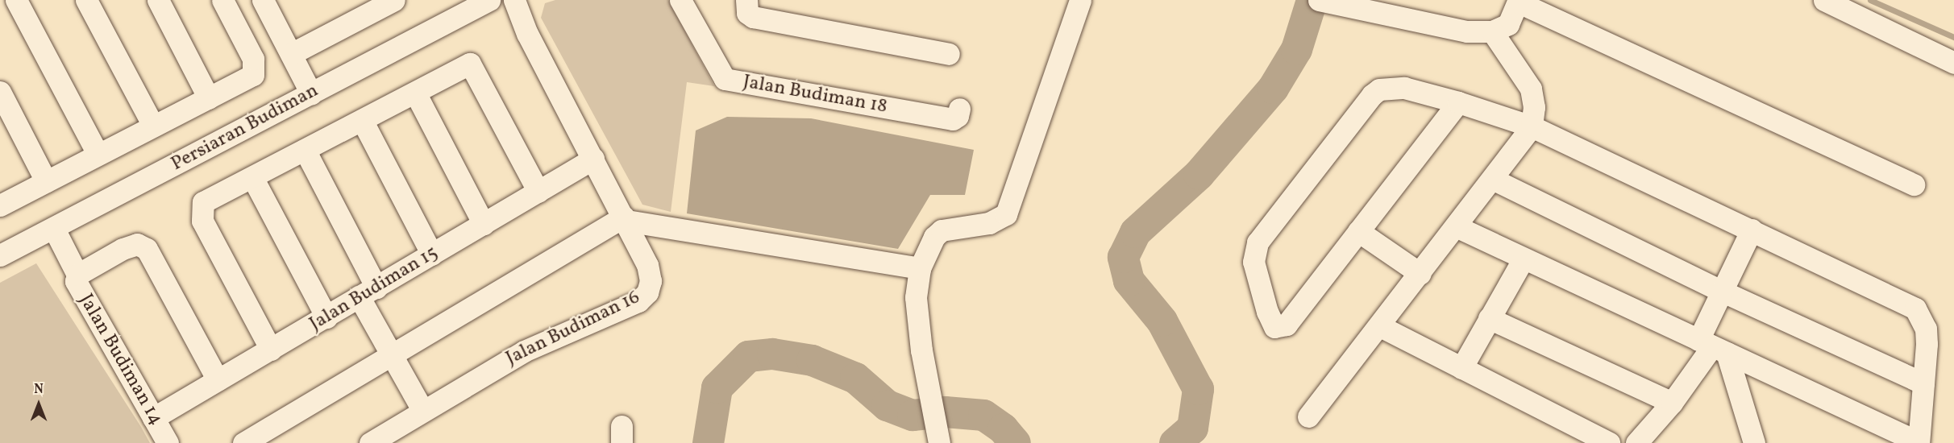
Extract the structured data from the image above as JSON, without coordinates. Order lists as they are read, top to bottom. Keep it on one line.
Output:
{"streets":{"street":["Jalan Budiman 18","Persiaran Budiman","Jalan Budiman 15","Jalan Budiman 16","Jalan Budiman 14"]},"crossings":[["Persiaran Budiman","Jalan Budiman 14"],["Jalan Budiman 15","Jalan Budiman 16"],["Jalan Budiman 15","Jalan Budiman 14"]],"north":"top"}
